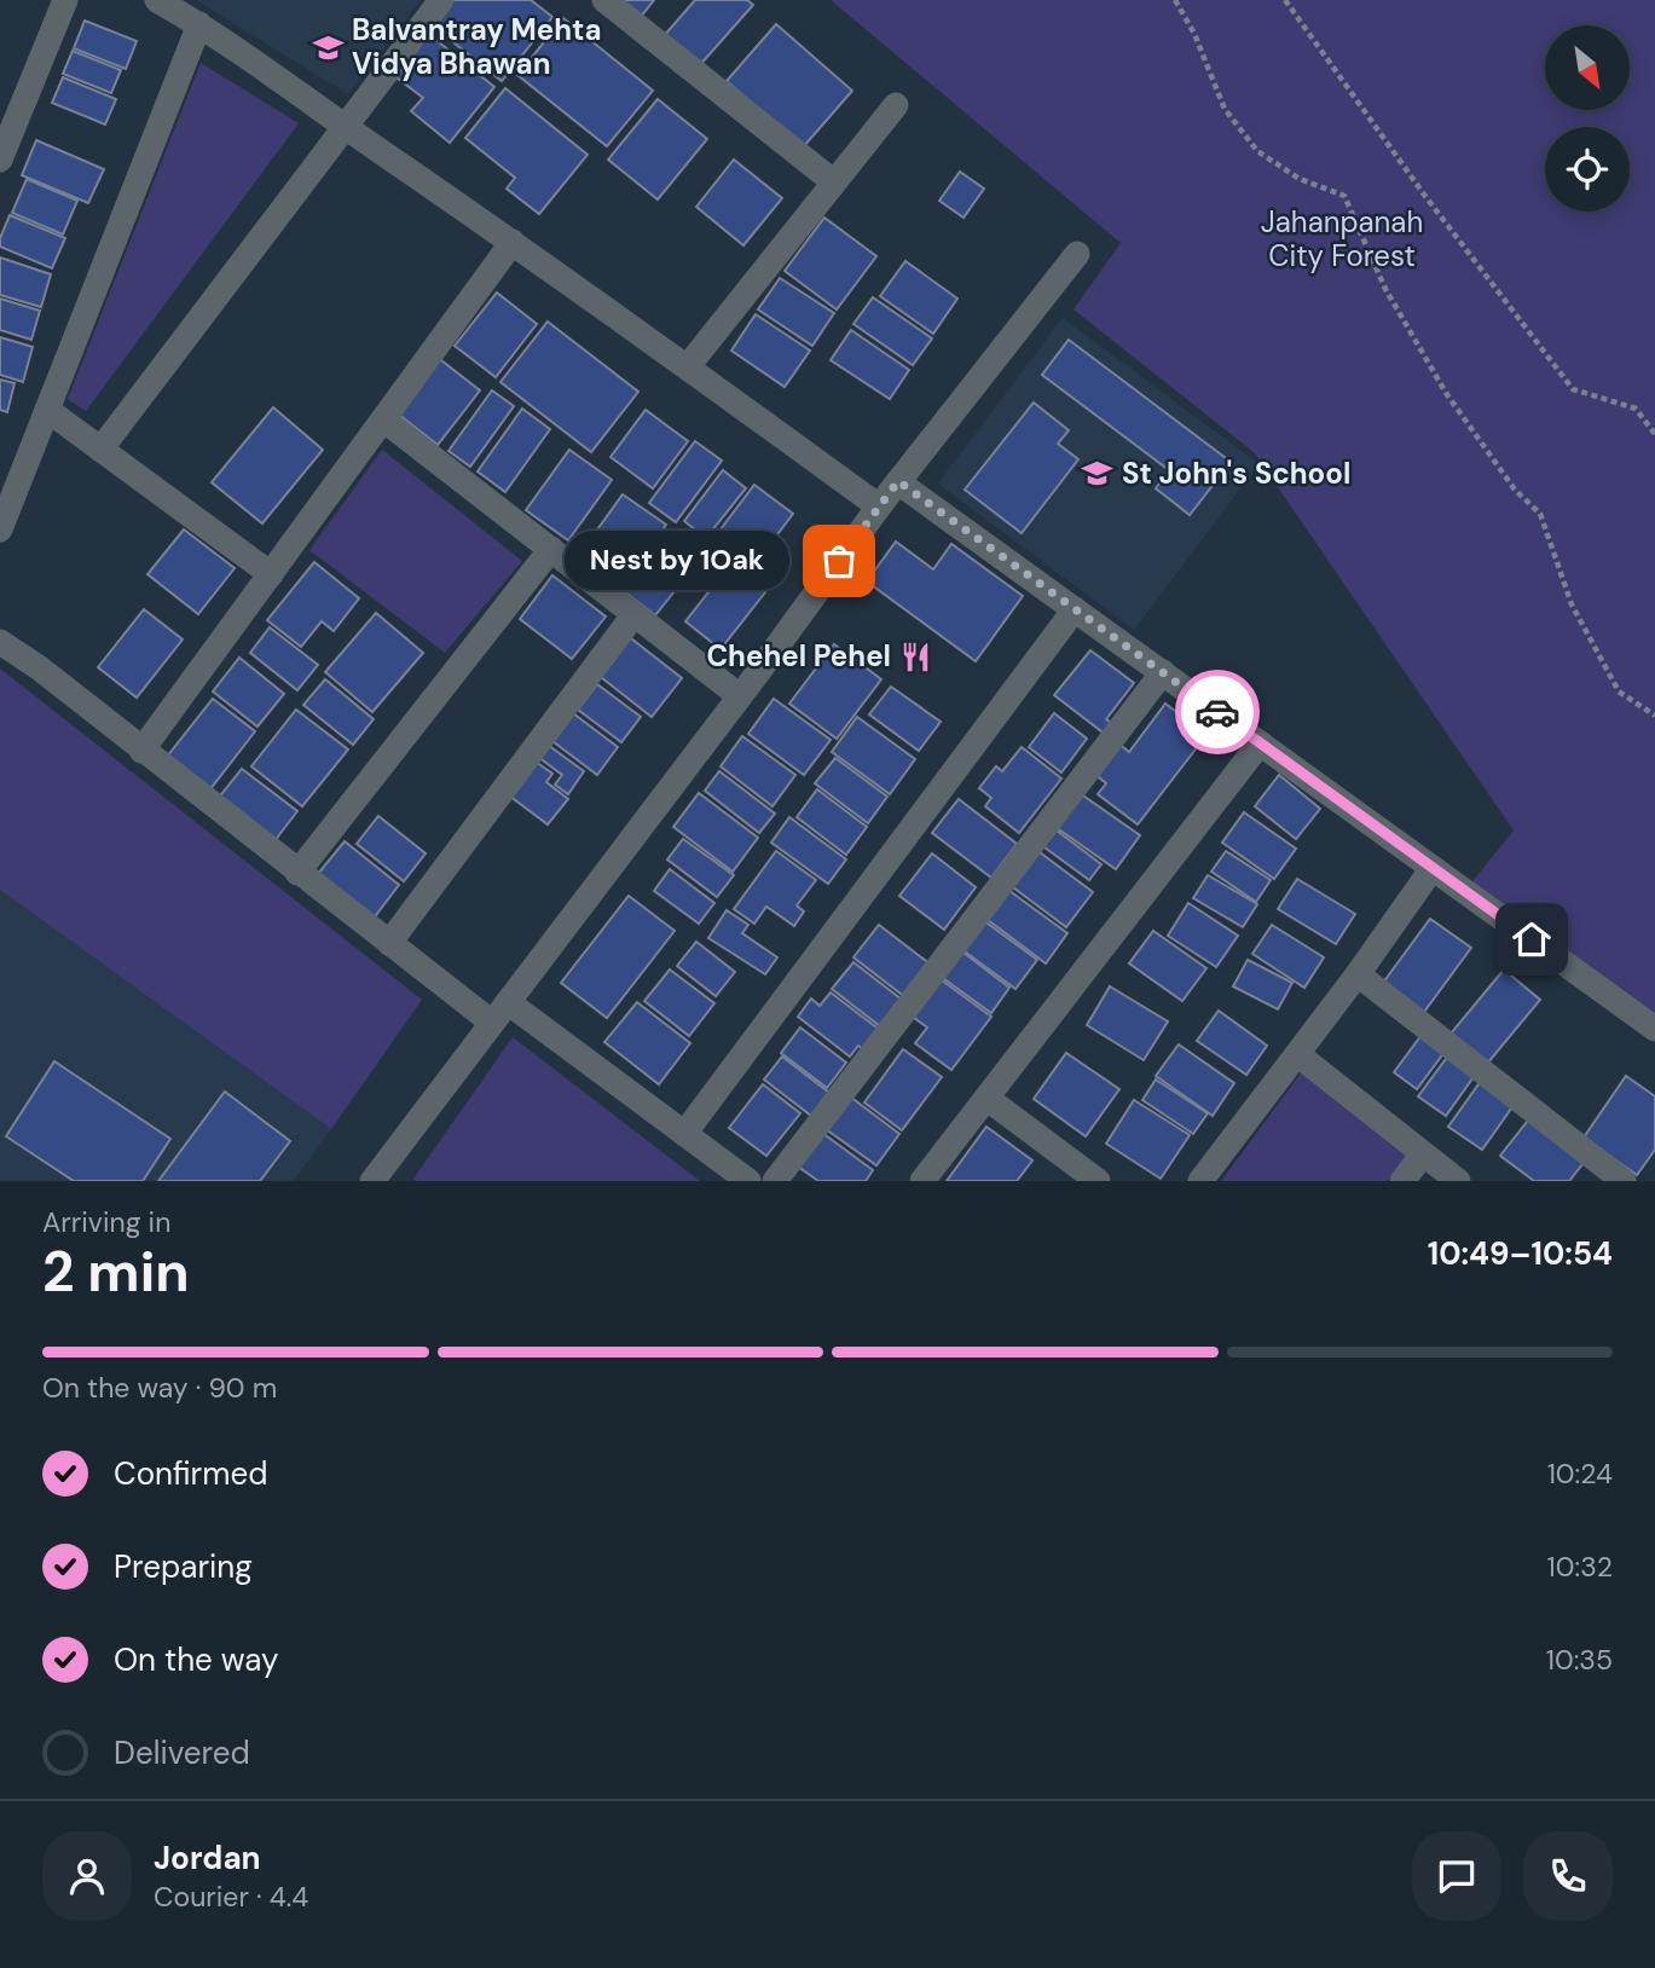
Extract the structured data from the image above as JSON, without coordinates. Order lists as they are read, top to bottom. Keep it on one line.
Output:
{"parks":["Jahanpanah City Forest"],"places":{"school or university":["Balvantray Mehta Vidya Bhawan","St John's School"],"other":["Nest by 1Oak"],"restaurant":["Chehel Pehel"]},"north":"bottom right","page":{"bubble":"Nest by 1Oak","heading":["2 min","Arriving in","10:49–10:54"],"panel":["Jordan","Courier · 4.4"],"bar":"On the way · 90 m","list":[["Confirmed","10:24"],["Preparing","10:32"],["On the way","10:35"],"Delivered"]}}
